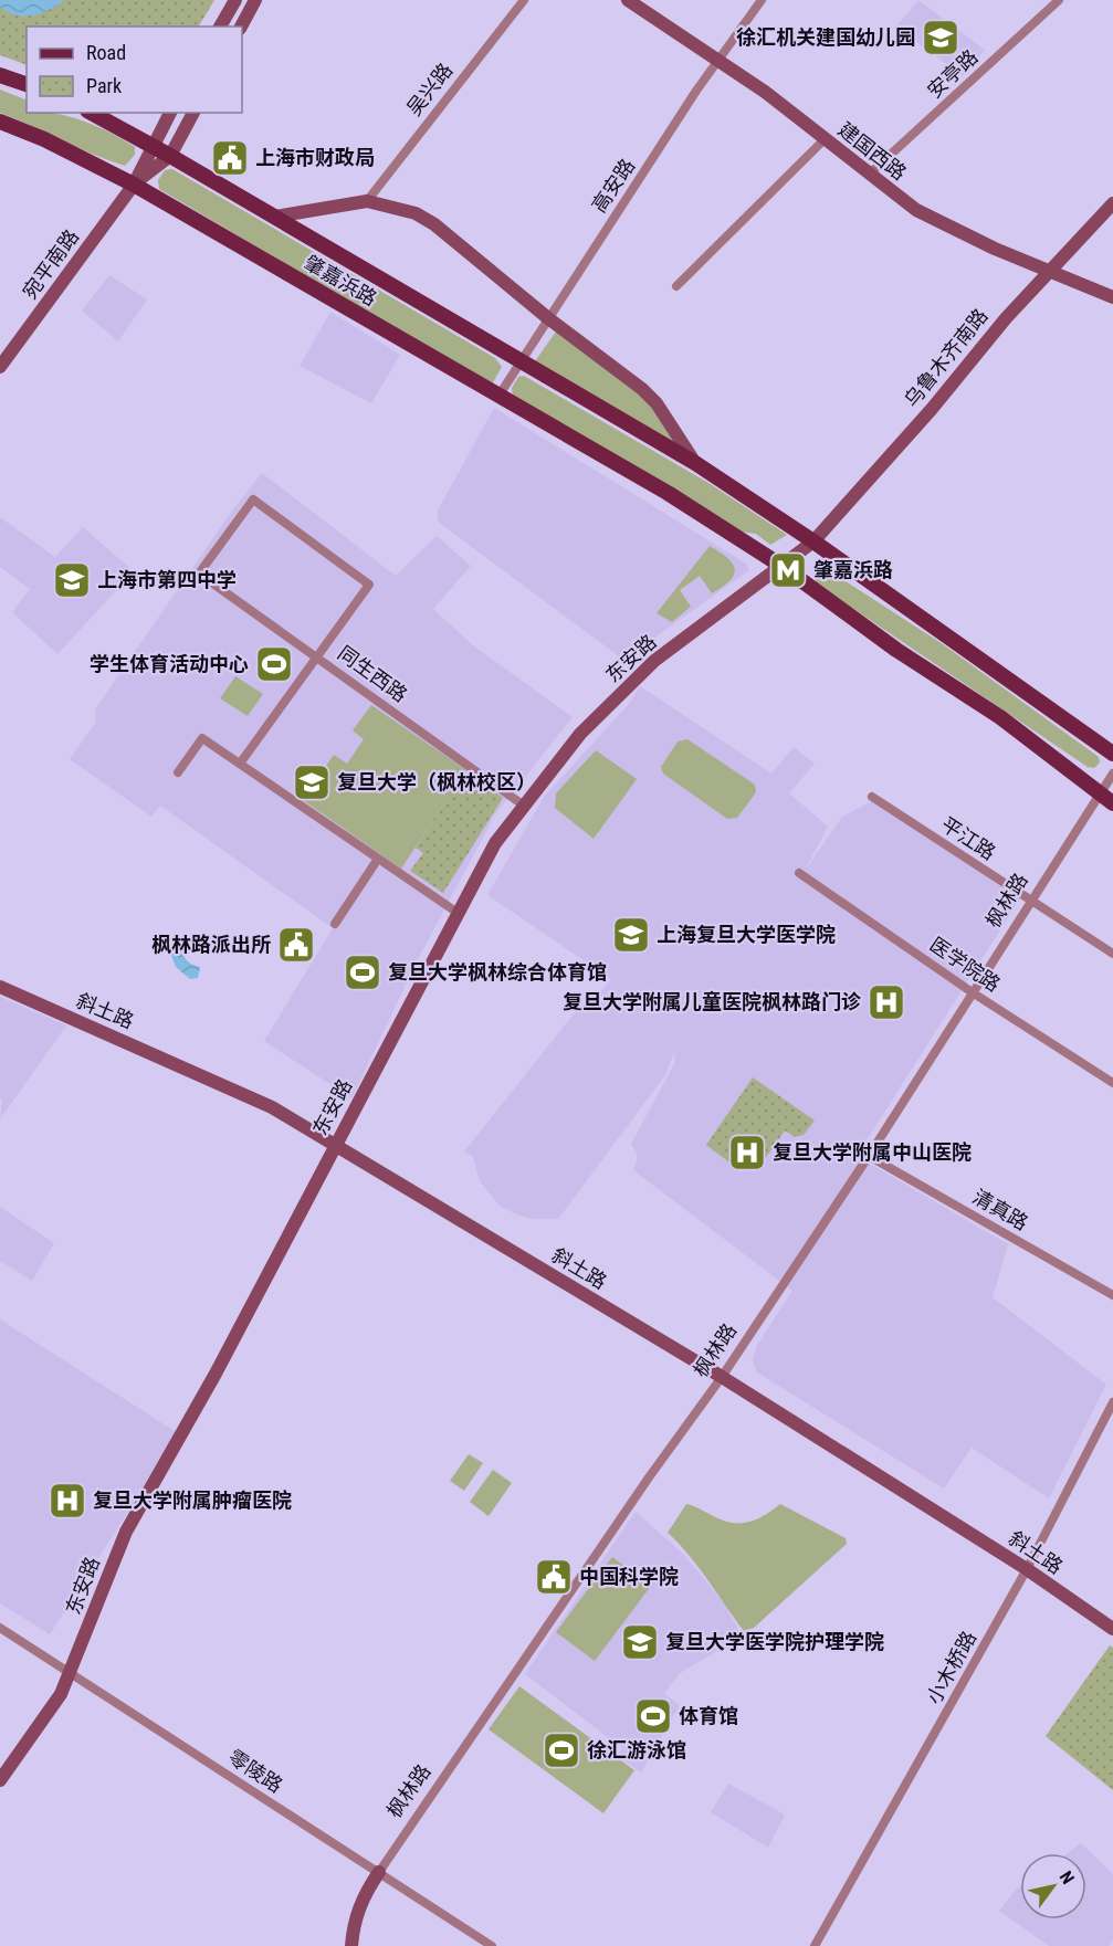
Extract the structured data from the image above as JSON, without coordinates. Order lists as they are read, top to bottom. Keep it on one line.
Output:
{"streets":{"main road":["肇嘉浜路"],"street":["安亭路","吴兴路","建国西路","高安路","宛平南路","乌鲁木齐南路","东安路","同生西路","平江路","枫林路","医学院路","斜土路","清真路","小木桥路","零陵路"]},"crossings":[["安亭路","建国西路"],["吴兴路","肇嘉浜路"],["建国西路","高安路"],["建国西路","乌鲁木齐南路"],["高安路","肇嘉浜路"],["宛平南路","肇嘉浜路"],["肇嘉浜路","乌鲁木齐南路"],["肇嘉浜路","东安路"],["肇嘉浜路","枫林路"],["乌鲁木齐南路","东安路"],["东安路","同生西路"],["东安路","斜土路"],["东安路","零陵路"],["平江路","枫林路"],["枫林路","医学院路"],["枫林路","斜土路"],["枫林路","清真路"],["枫林路","零陵路"],["斜土路","小木桥路"]],"places":{"school or university":["徐汇机关建国幼儿园","上海市第四中学","复旦大学（枫林校区）","上海复旦大学医学院","复旦大学医学院护理学院"],"public building":["上海市财政局","枫林路派出所","中国科学院"],"metro station":["肇嘉浜路"],"sports":["学生体育活动中心","复旦大学枫林综合体育馆","体育馆","徐汇游泳馆"],"hospital":["复旦大学附属儿童医院枫林路门诊","复旦大学附属中山医院","复旦大学附属肿瘤医院"]},"legend":["Road","Park"],"north":"top right"}
